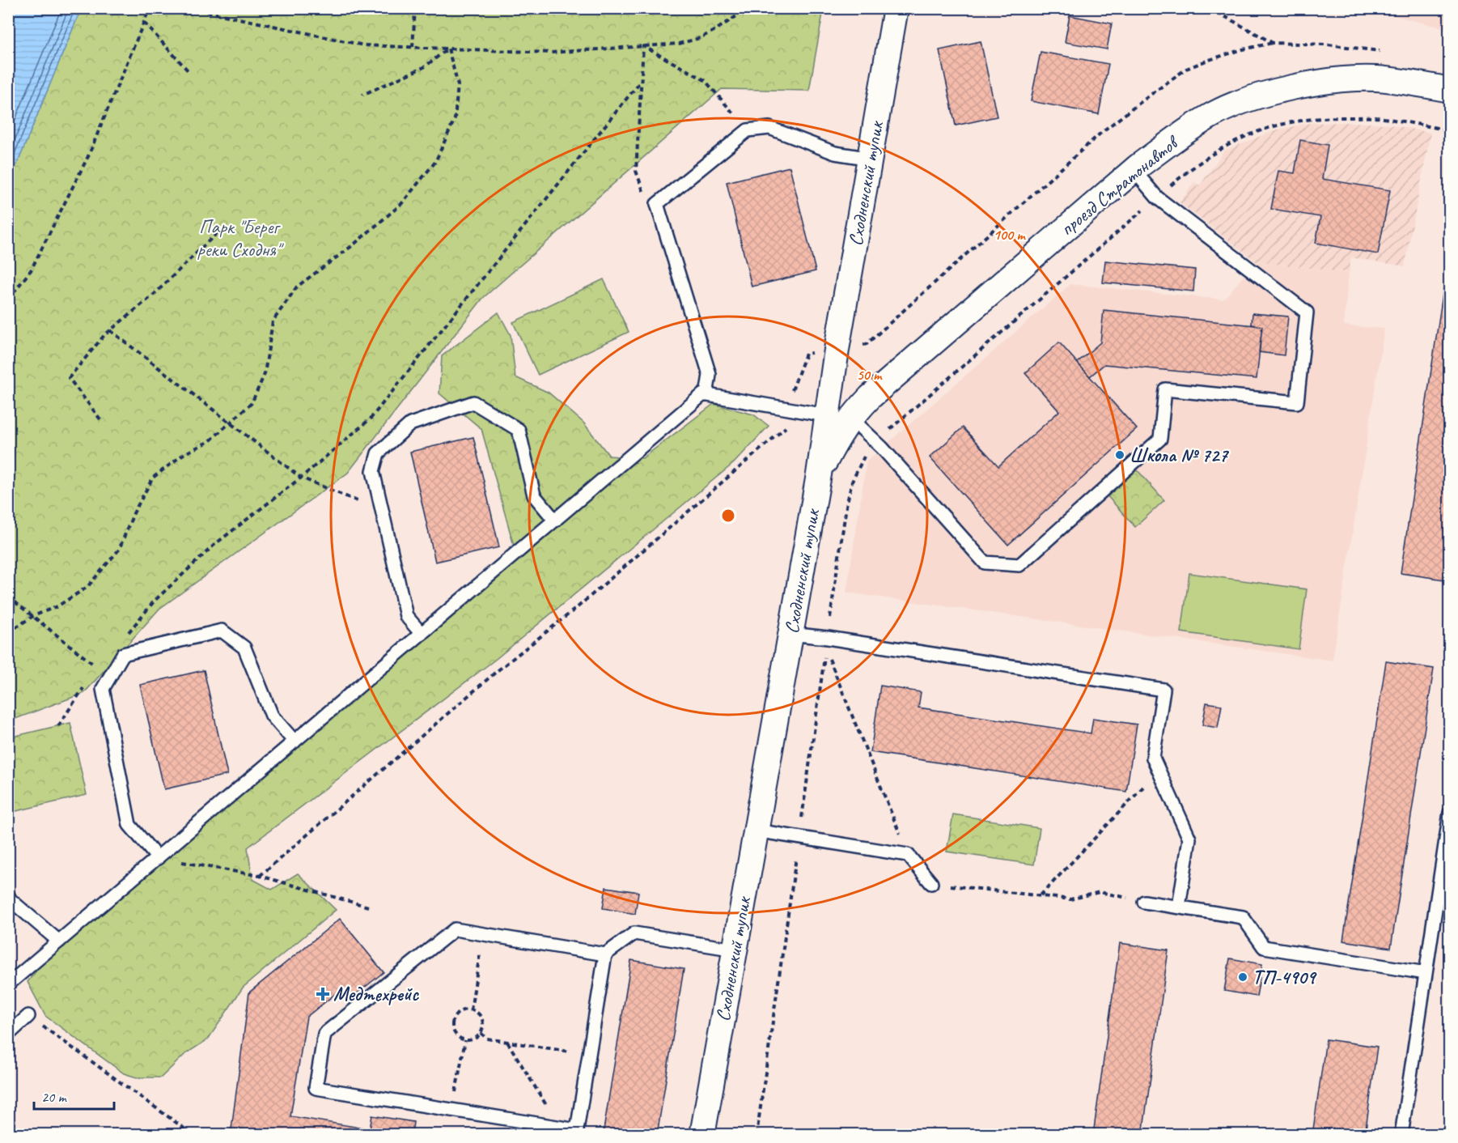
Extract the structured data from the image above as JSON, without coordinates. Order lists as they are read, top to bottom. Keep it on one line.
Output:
{"streets":{"street":["Сходненский тупик","проезд Стратонавтов"]},"crossings":[["Сходненский тупик","проезд Стратонавтов"]],"parks":["Парк \"Берег реки Сходня\""],"places":{"other":["Школа № 727","ТП-4909"],"health":["Медтехрейс"]},"scale_bar":"20 m","rings":["100 m","50 m"]}
